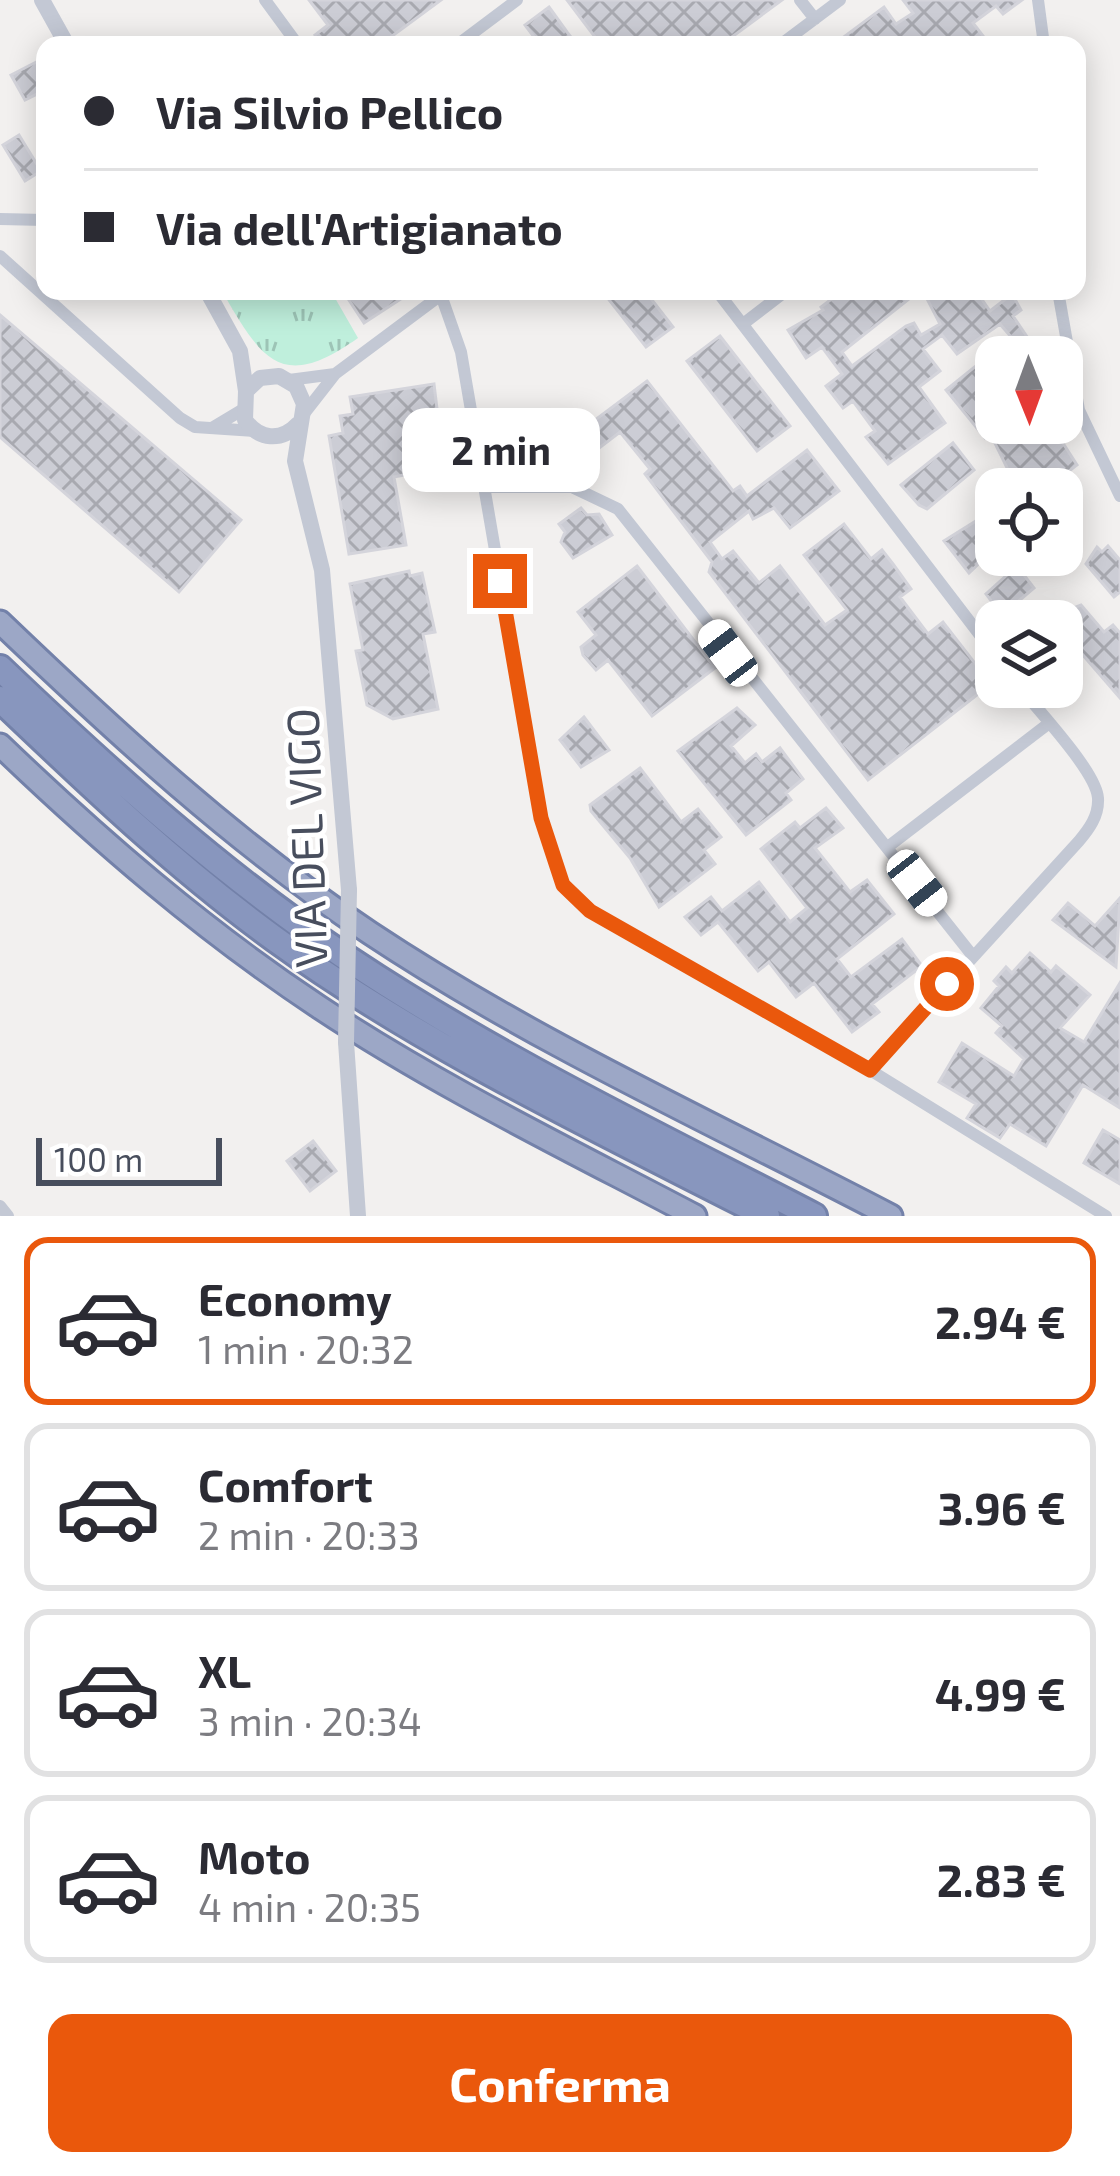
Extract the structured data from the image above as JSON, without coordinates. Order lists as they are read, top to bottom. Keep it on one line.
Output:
{"streets":{"street":["VIA DEL VIGO"]},"scale_bar":"100 m","north":"bottom","page":{"banner":["Via Silvio Pellico","Via dell'Artigianato"],"bubble":"2 min","scale":"100 m","list":[{"name":"Economy","note":"1 min · 20:32","value":"2.94 €"},{"name":"Comfort","note":"2 min · 20:33","value":"3.96 €"},{"name":"XL","note":"3 min · 20:34","value":"4.99 €"},{"name":"Moto","note":"4 min · 20:35","value":"2.83 €"}],"buttons":"Conferma"}}
